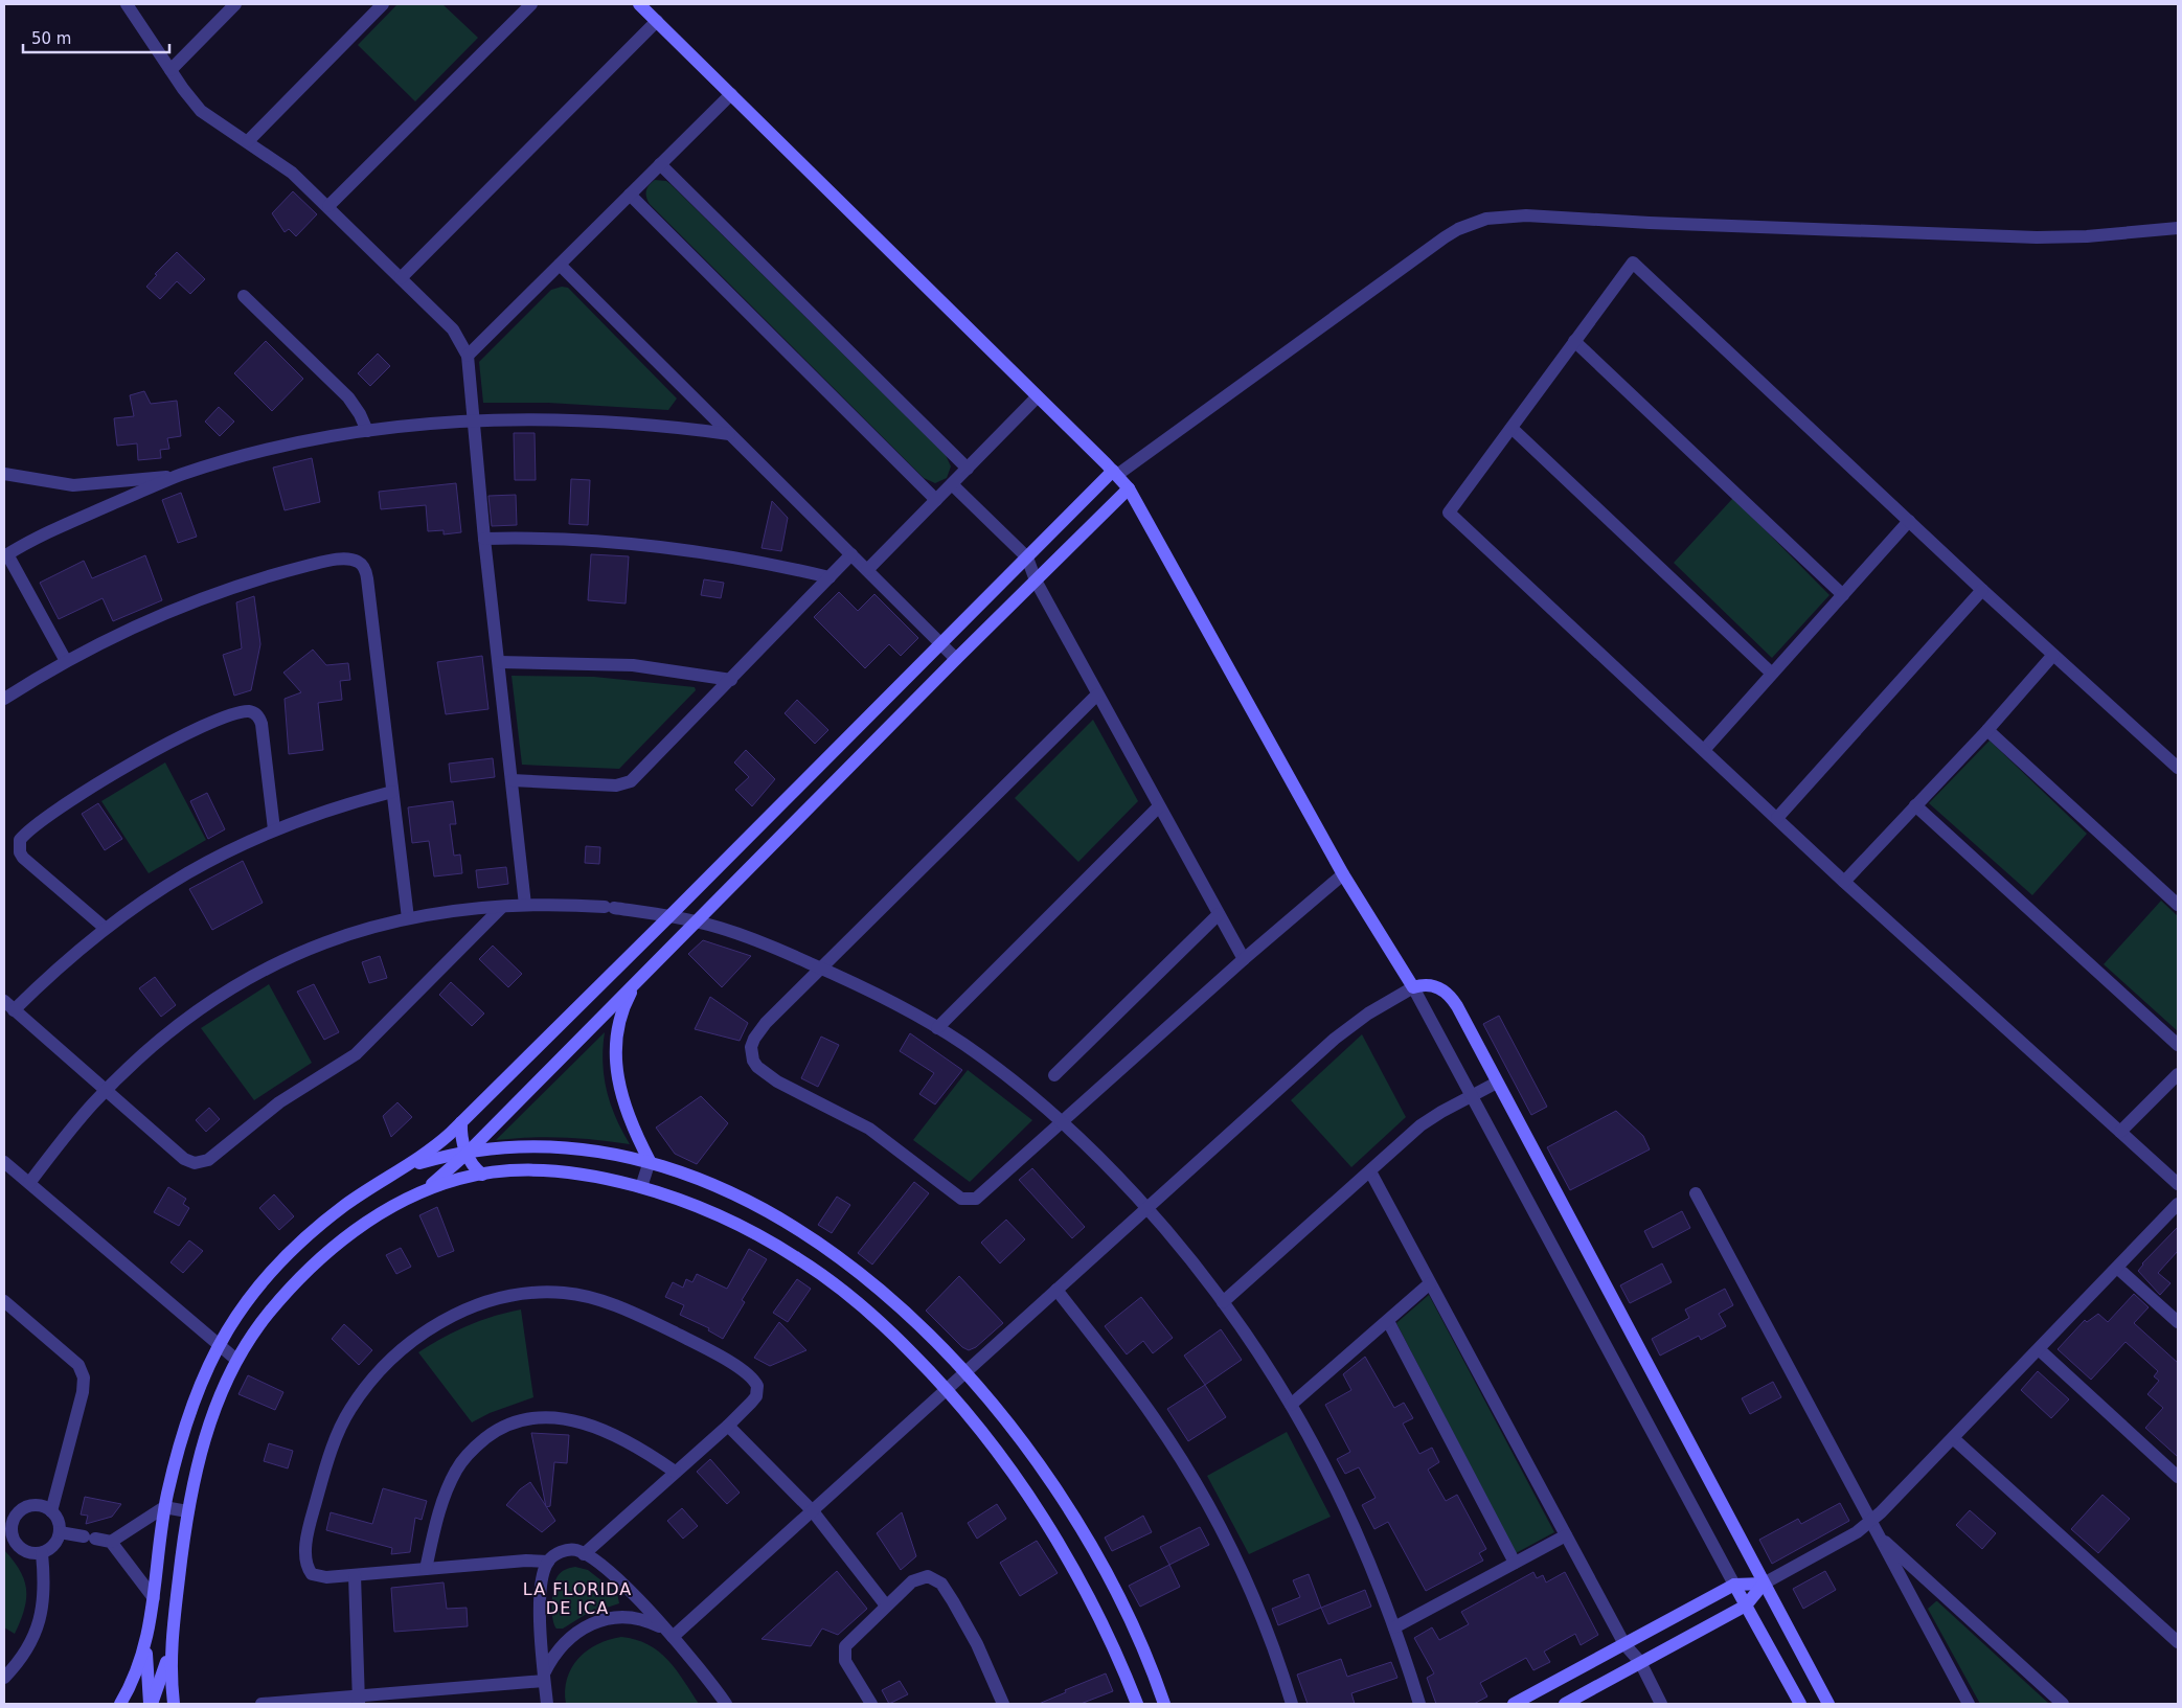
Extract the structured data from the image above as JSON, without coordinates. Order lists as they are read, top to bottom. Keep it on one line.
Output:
{"districts":["LA FLORIDA DE ICA"],"scale_bar":"50 m"}
